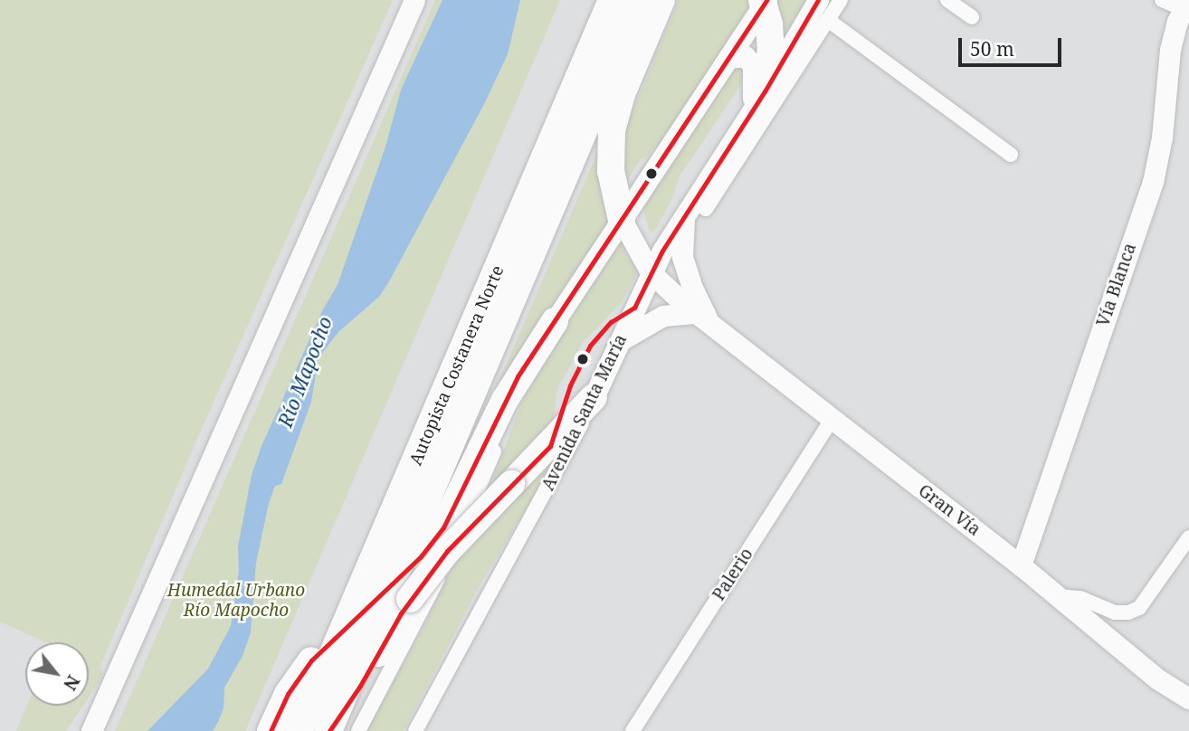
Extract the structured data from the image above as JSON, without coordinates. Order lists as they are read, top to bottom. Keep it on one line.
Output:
{"streets":{"highway":["Autopista Costanera Norte"],"main road":["Vía Blanca","Avenida Santa María","Gran Vía"],"street":["Palerio"]},"crossings":[["Vía Blanca","Gran Vía"],["Avenida Santa María","Gran Vía"],["Gran Vía","Palerio"]],"water":["Río Mapocho"],"parks":["Humedal Urbano Río Mapocho"],"scale_bar":"50 m","north":"bottom right"}
